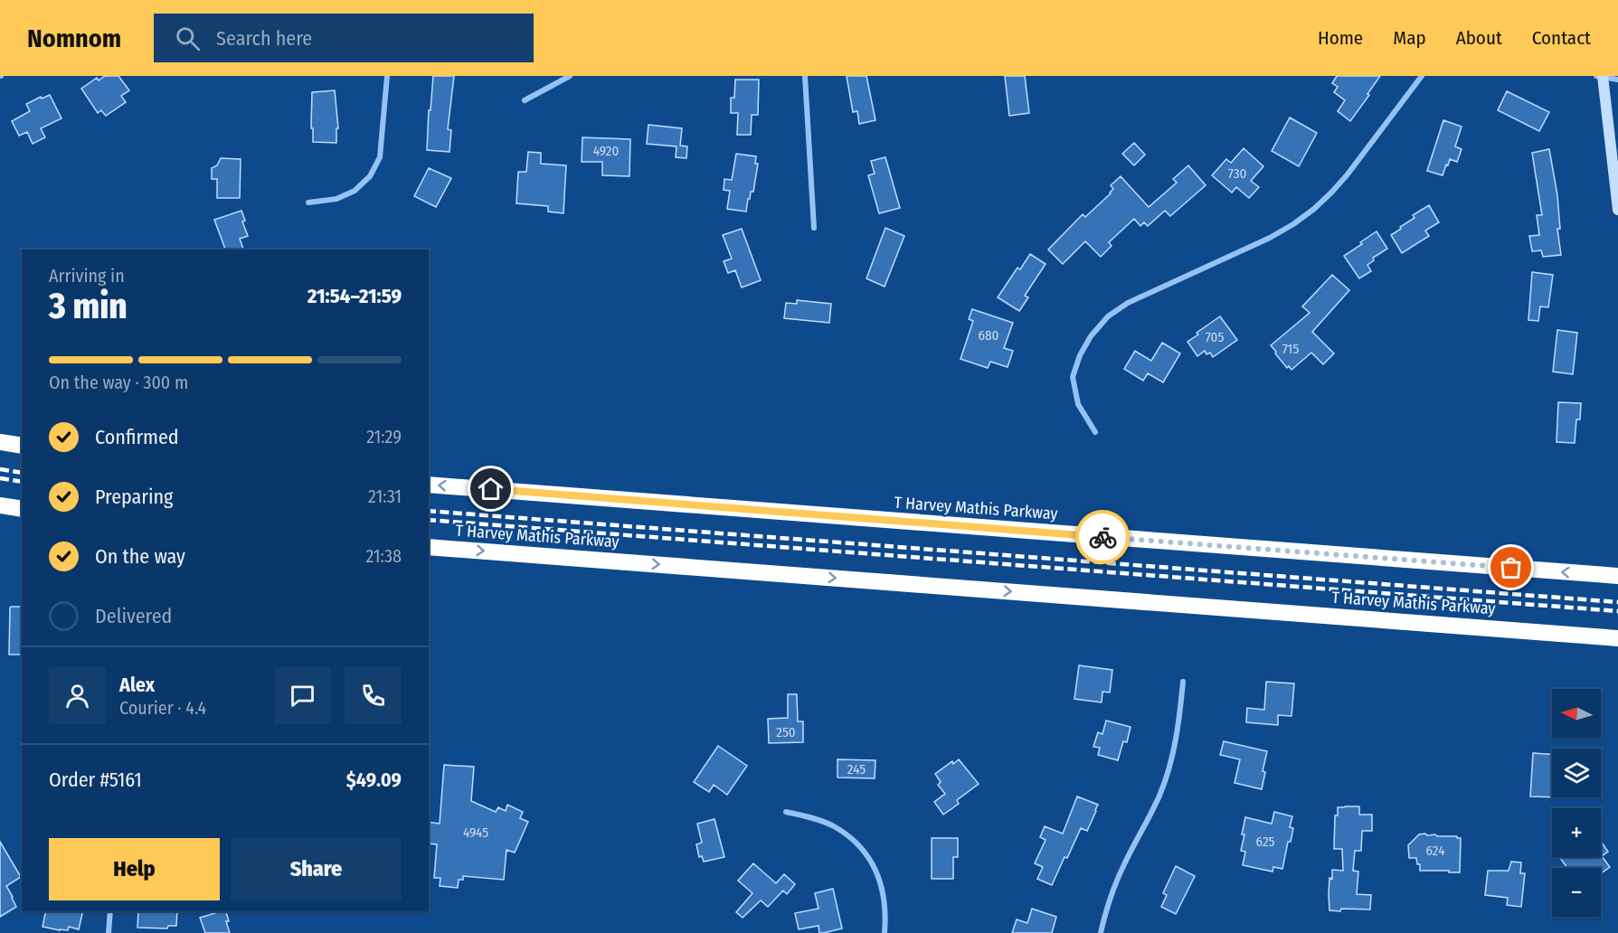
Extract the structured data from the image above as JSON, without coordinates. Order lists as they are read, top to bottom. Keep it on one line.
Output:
{"streets":{"highway":["T Harvey Mathis Parkway"]},"house_numbers":["4920","730","680","705","715","250","245","4945","625","624"],"north":"left","page":{"header":"Nomnom","search":"Search here","nav":["Home","Map","About","Contact"],"heading":["3 min","Arriving in","21:54–21:59"],"panel":["Alex","Courier · 4.4","Order #5161","$49.09"],"bar":"On the way · 300 m","list":[["Confirmed","21:29"],["Preparing","21:31"],["On the way","21:38"],"Delivered"],"map_buttons":["+","−"],"buttons":["Help","Share"]}}
